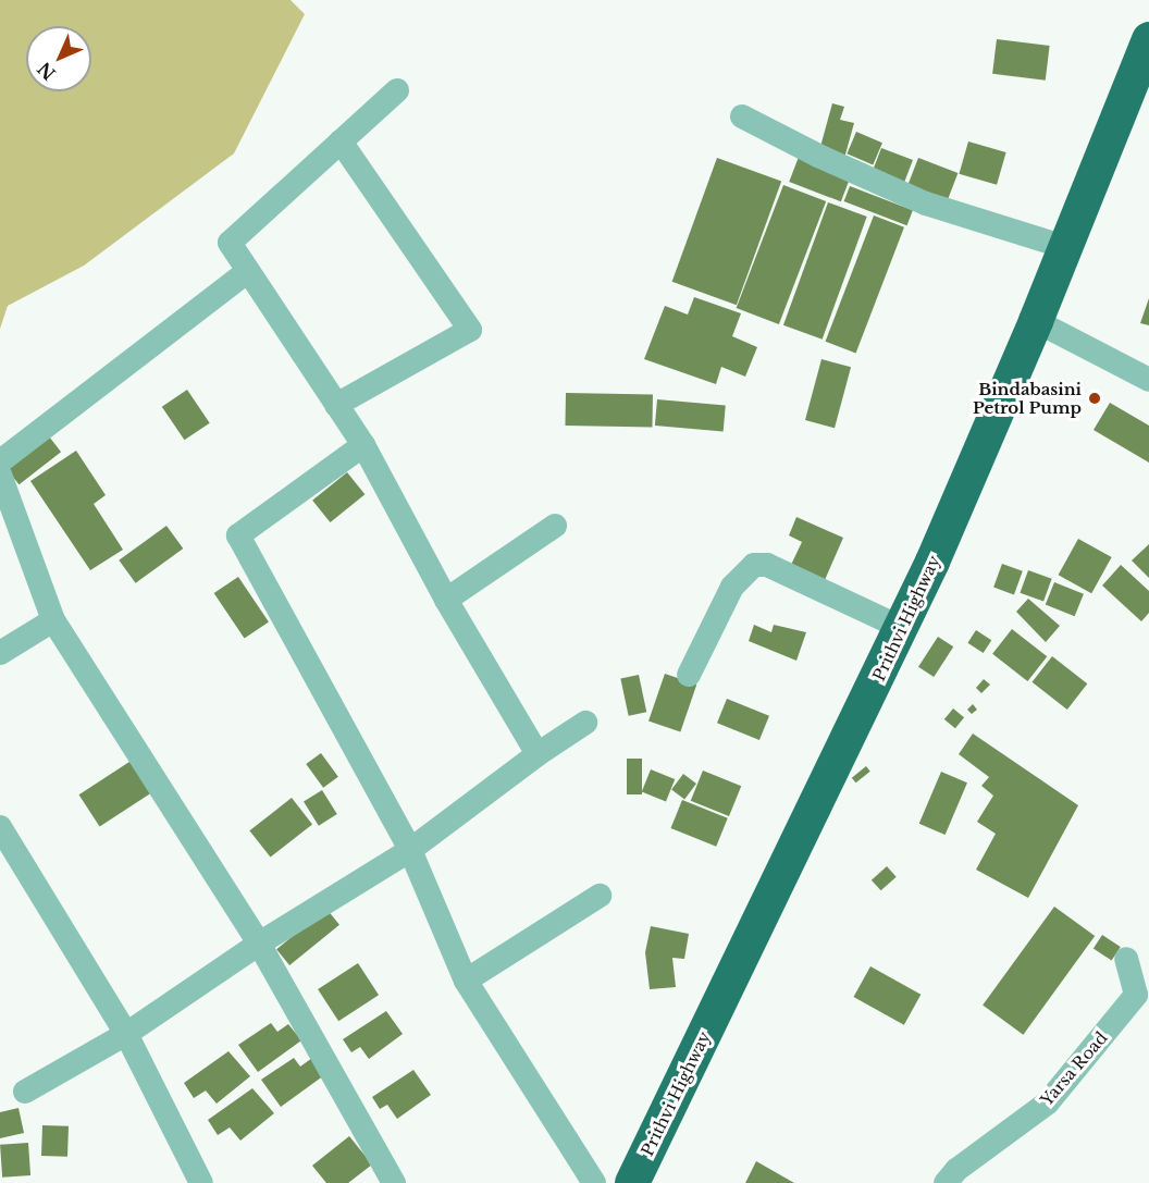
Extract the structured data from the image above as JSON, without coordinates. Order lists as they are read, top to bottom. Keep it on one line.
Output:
{"streets":{"highway":["Prithvi Highway"],"street":["Yarsa Road"]},"places":["Bindabasini Petrol Pump"],"north":"bottom left"}
